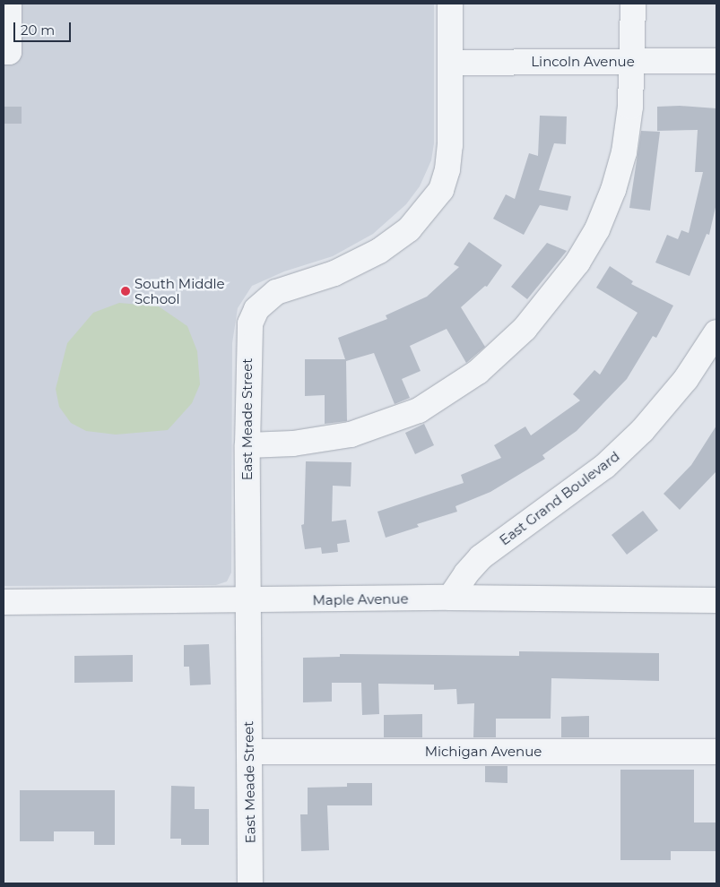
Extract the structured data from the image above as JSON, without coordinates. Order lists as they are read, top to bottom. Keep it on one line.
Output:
{"streets":{"street":["Lincoln Avenue","East Meade Street","East Grand Boulevard","Maple Avenue","Michigan Avenue"]},"crossings":[["Lincoln Avenue","East Meade Street"],["East Meade Street","Maple Avenue"],["East Meade Street","Michigan Avenue"],["East Grand Boulevard","Maple Avenue"]],"places":["South Middle School"],"scale_bar":"20 m"}
